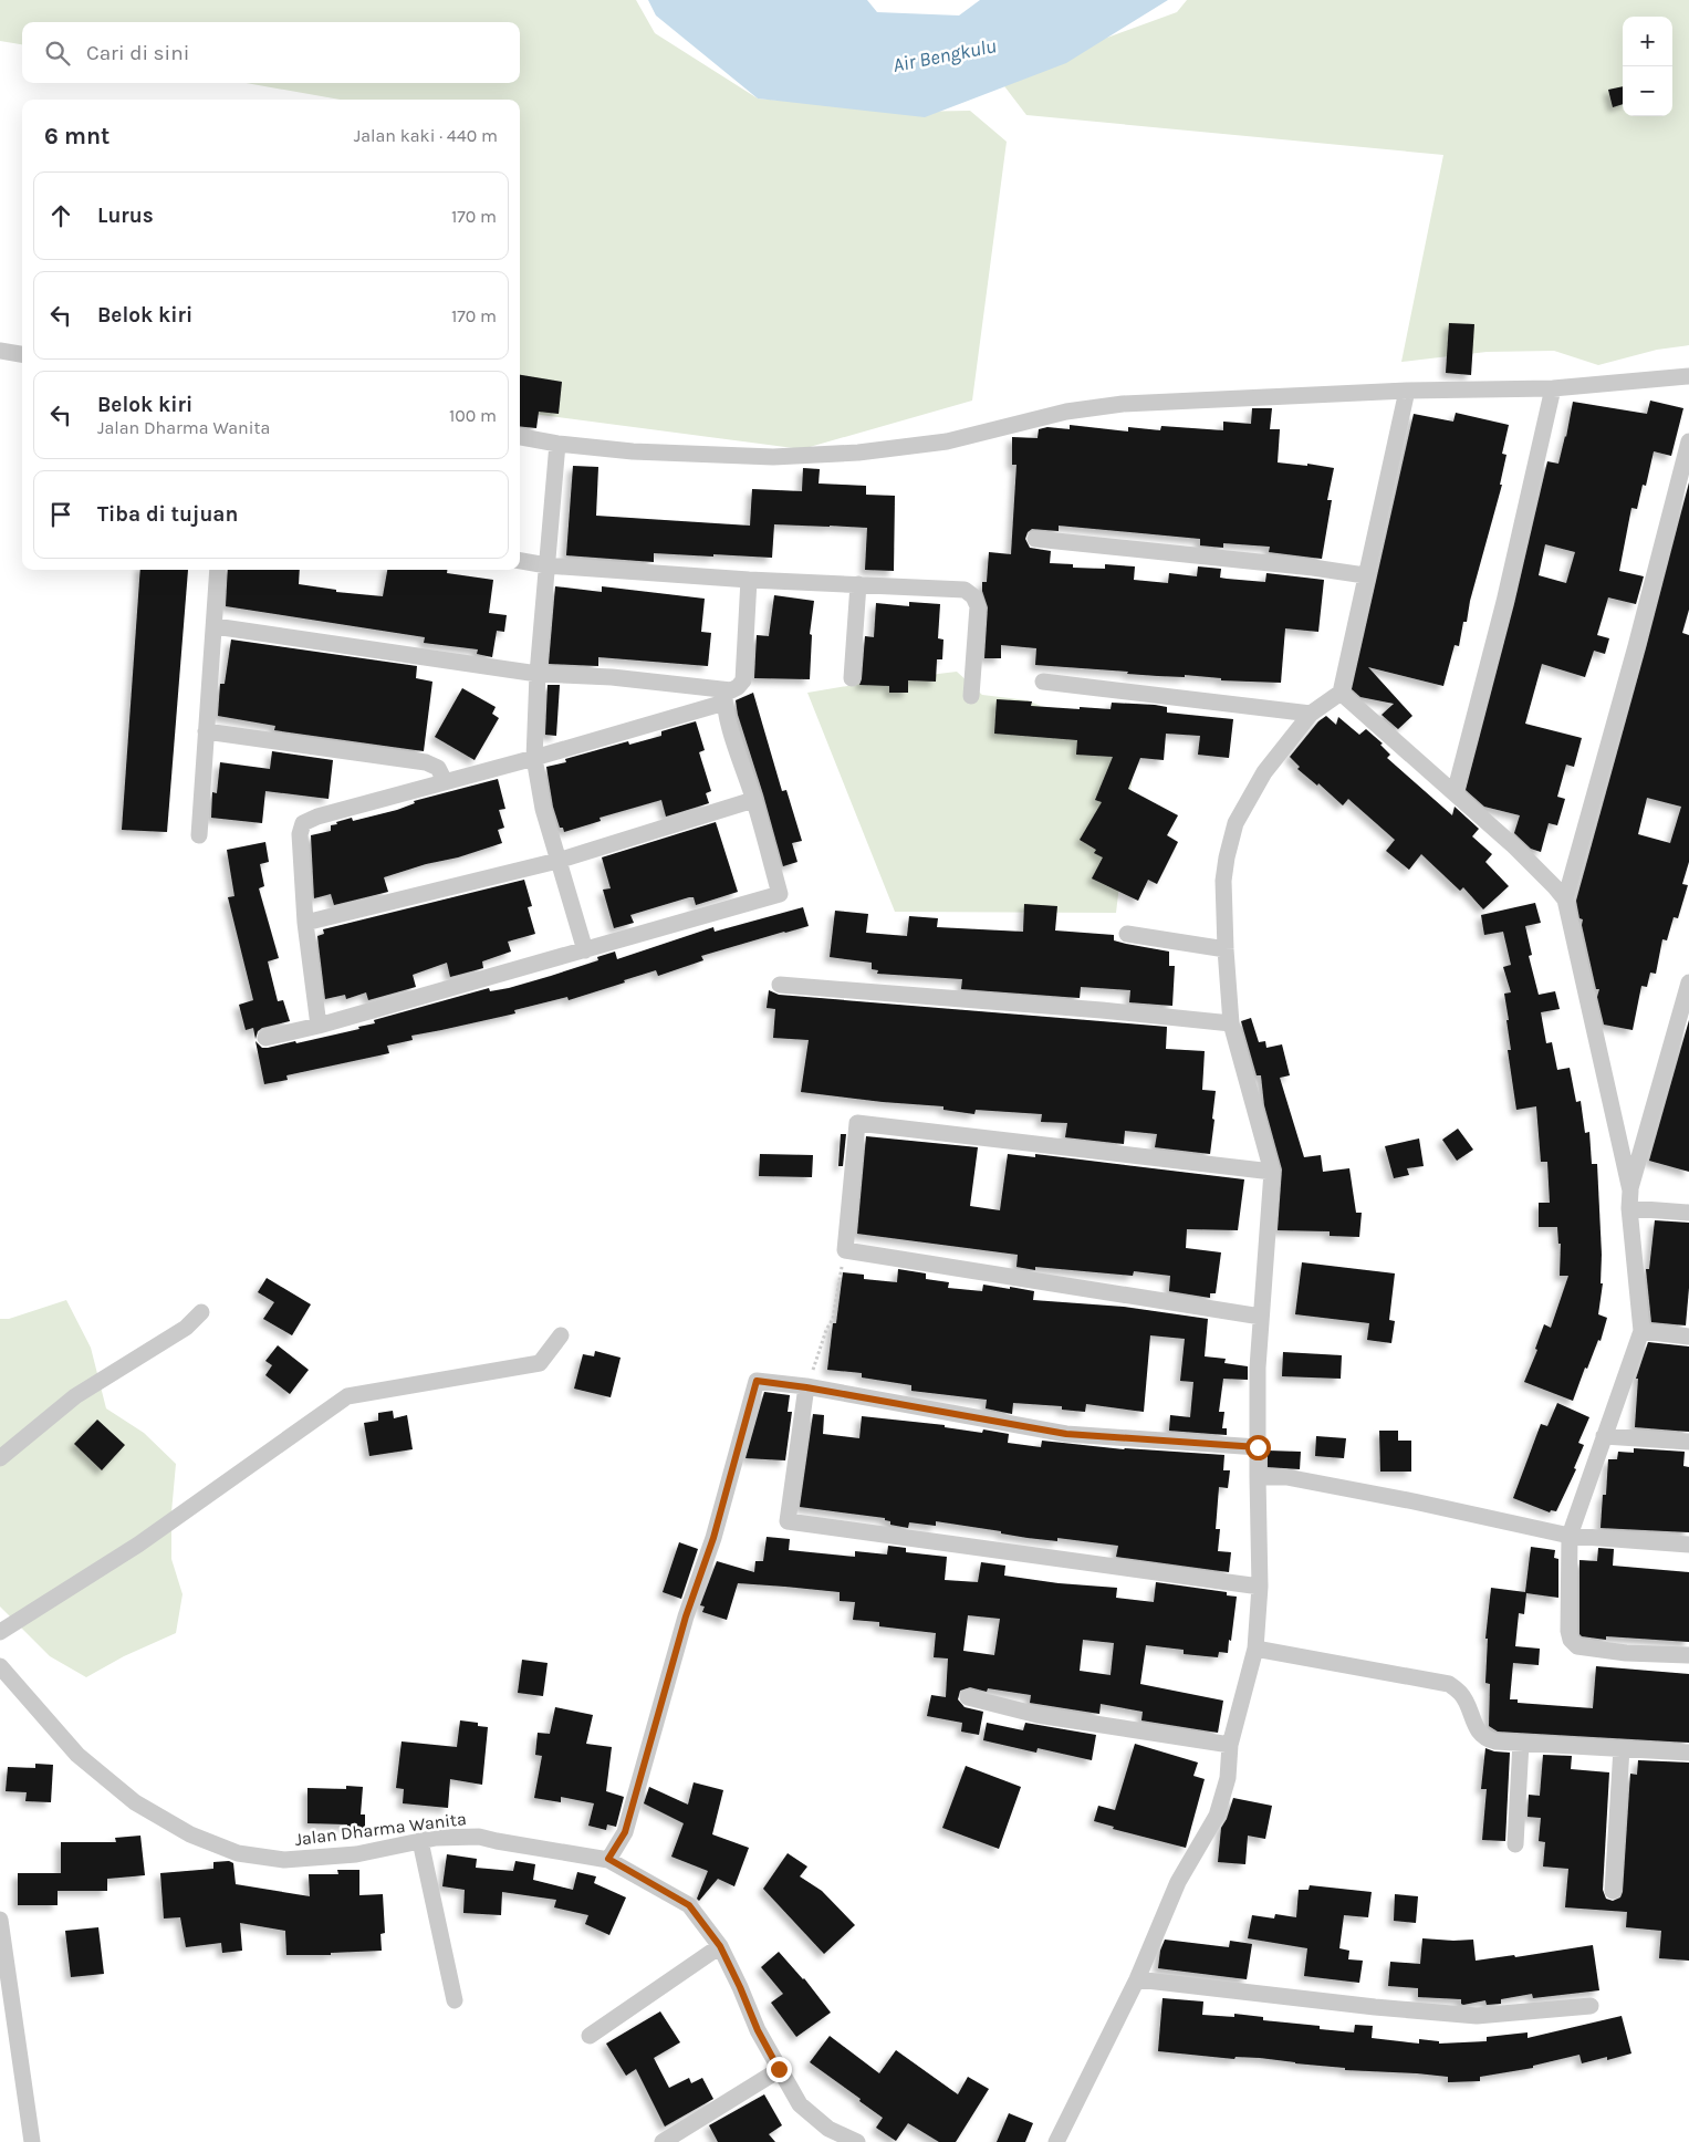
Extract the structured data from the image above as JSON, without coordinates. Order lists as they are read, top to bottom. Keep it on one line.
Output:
{"streets":{"street":["Jalan Dharma Wanita"]},"water":["Air Bengkulu"],"page":{"map_buttons":["+","−"],"search":"Cari di sini","heading":["6 mnt","Jalan kaki · 440 m"],"list":[["Lurus","170 m"],["Belok kiri","170 m"],["Belok kiri","Jalan Dharma Wanita","100 m"],"Tiba di tujuan"]}}
